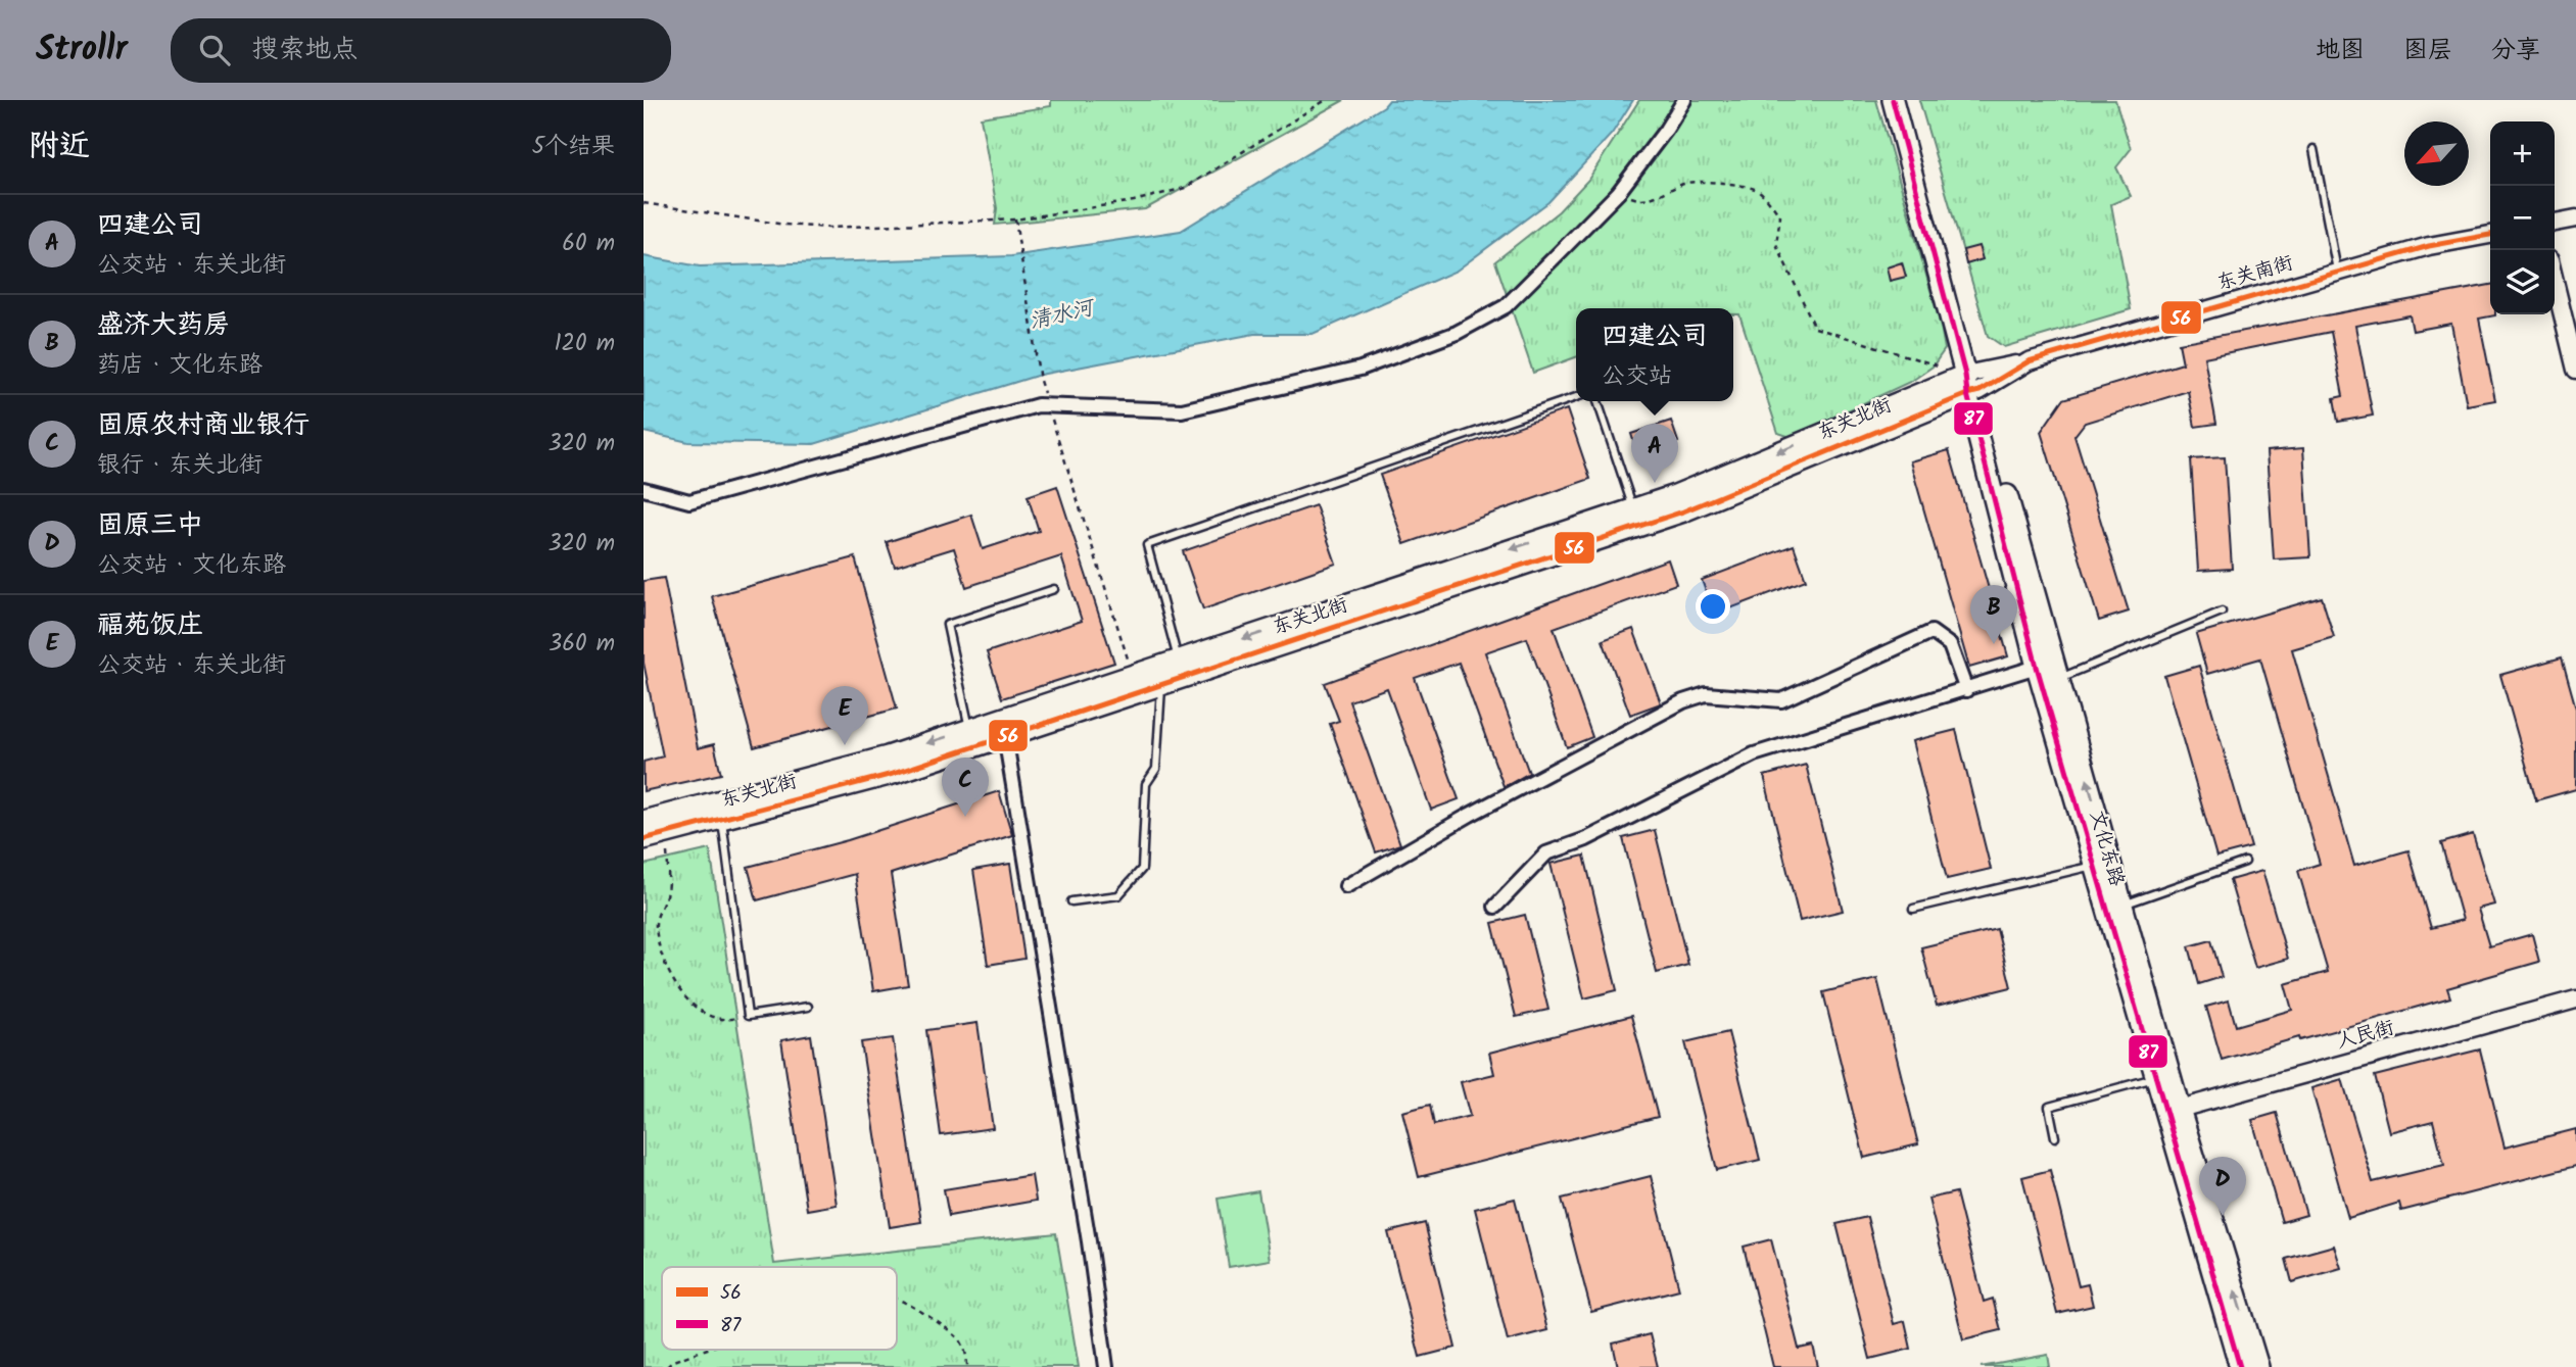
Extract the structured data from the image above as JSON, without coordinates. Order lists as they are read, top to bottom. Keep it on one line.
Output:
{"streets":{"main road":["东关北街","文化东路"],"street":["东关南街","人民街"]},"crossings":[["东关南街","东关北街"],["东关南街","文化东路"],["东关北街","文化东路"],["文化东路","人民街"]],"water":["清水河"],"lines":["transit line 87","transit line 56"],"legend":["56","87"],"north":"bottom left","page":{"header":"Strollr","search":"搜索地点","nav":["地图","图层","分享"],"heading":["附近","5个结果"],"map_buttons":["+","−"],"list":[{"mark":"A","name":"四建公司","note":"公交站 · 东关北街","value":"60 m"},{"mark":"B","name":"盛济大药房","note":"药店 · 文化东路","value":"120 m"},{"mark":"C","name":"固原农村商业银行","note":"银行 · 东关北街","value":"320 m"},{"mark":"D","name":"固原三中","note":"公交站 · 文化东路","value":"320 m"},{"mark":"E","name":"福苑饭庄","note":"公交站 · 东关北街","value":"360 m"}],"popup":["四建公司","公交站"],"pins":["A","B","E","C","D"]}}
